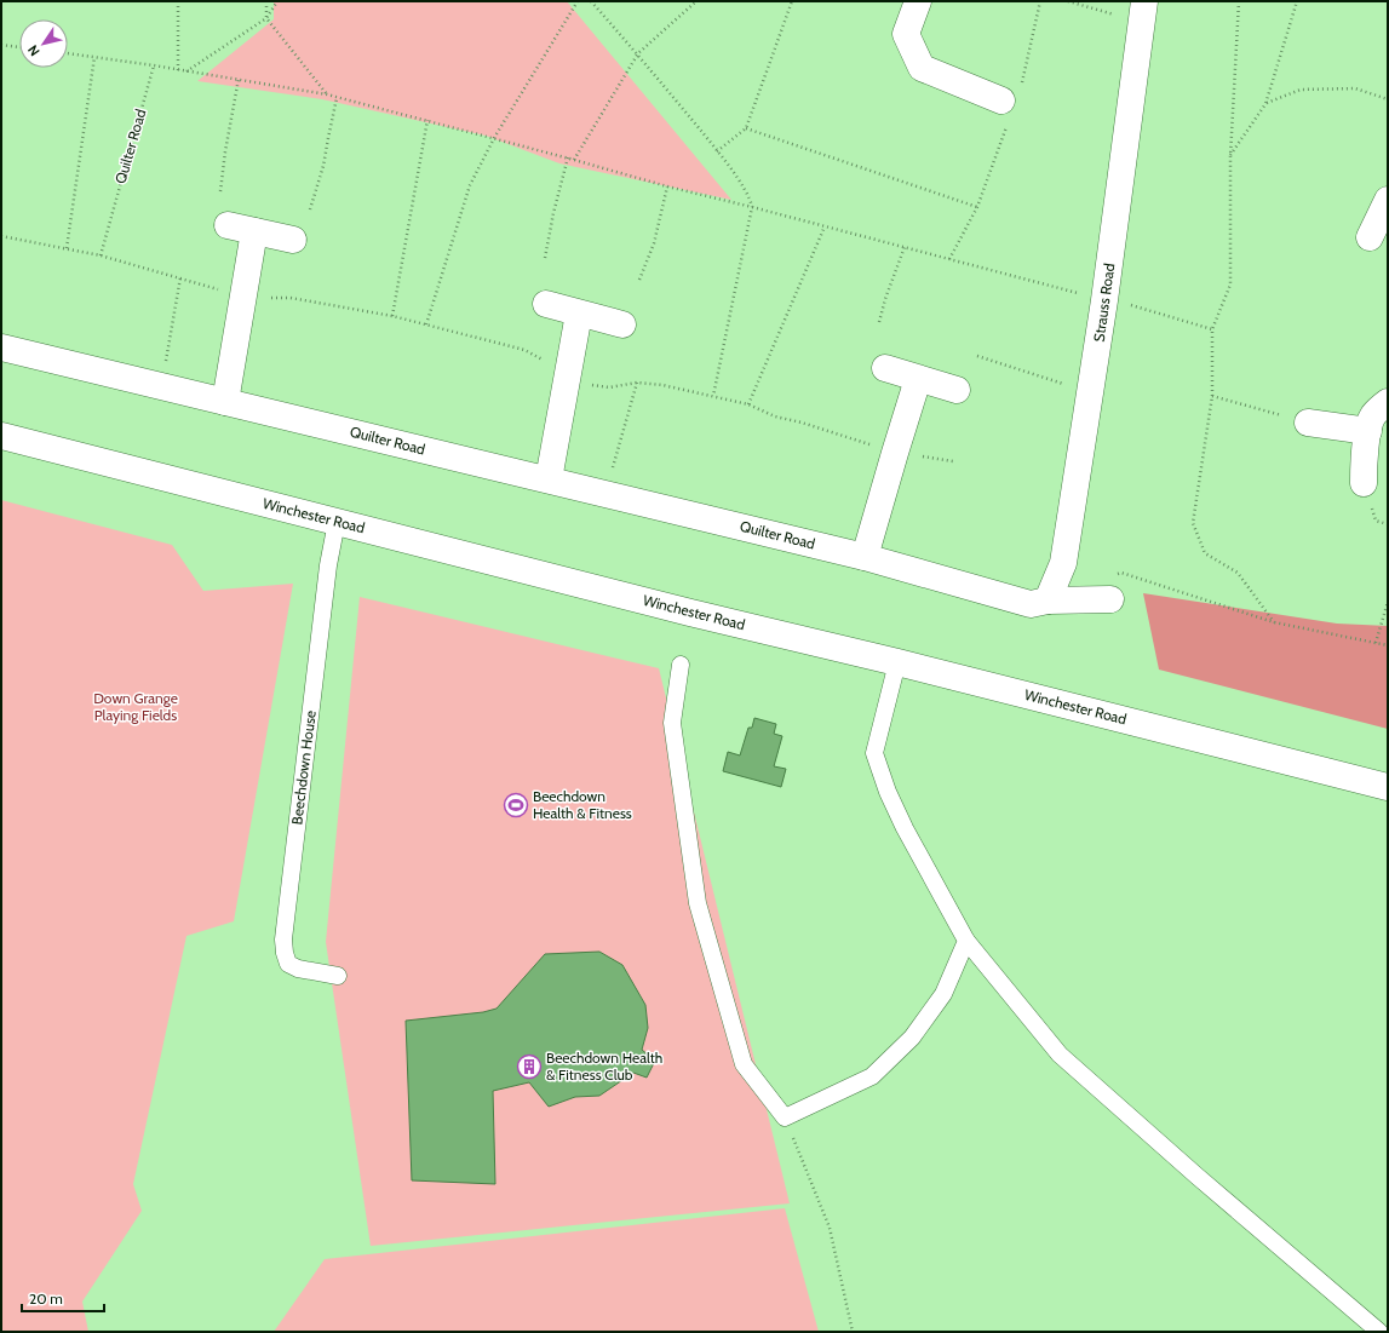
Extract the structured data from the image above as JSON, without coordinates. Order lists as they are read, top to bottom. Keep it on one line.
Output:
{"streets":{"street":["Quilter Road","Strauss Road","Winchester Road"],"lane":["Beechdown House"]},"crossings":[["Quilter Road","Strauss Road"],["Winchester Road","Beechdown House"]],"parks":["Down Grange Playing Fields"],"places":{"sports":["Beechdown Health & Fitness"],"building":["Beechdown Health & Fitness Club"]},"scale_bar":"20 m","north":"bottom left"}
